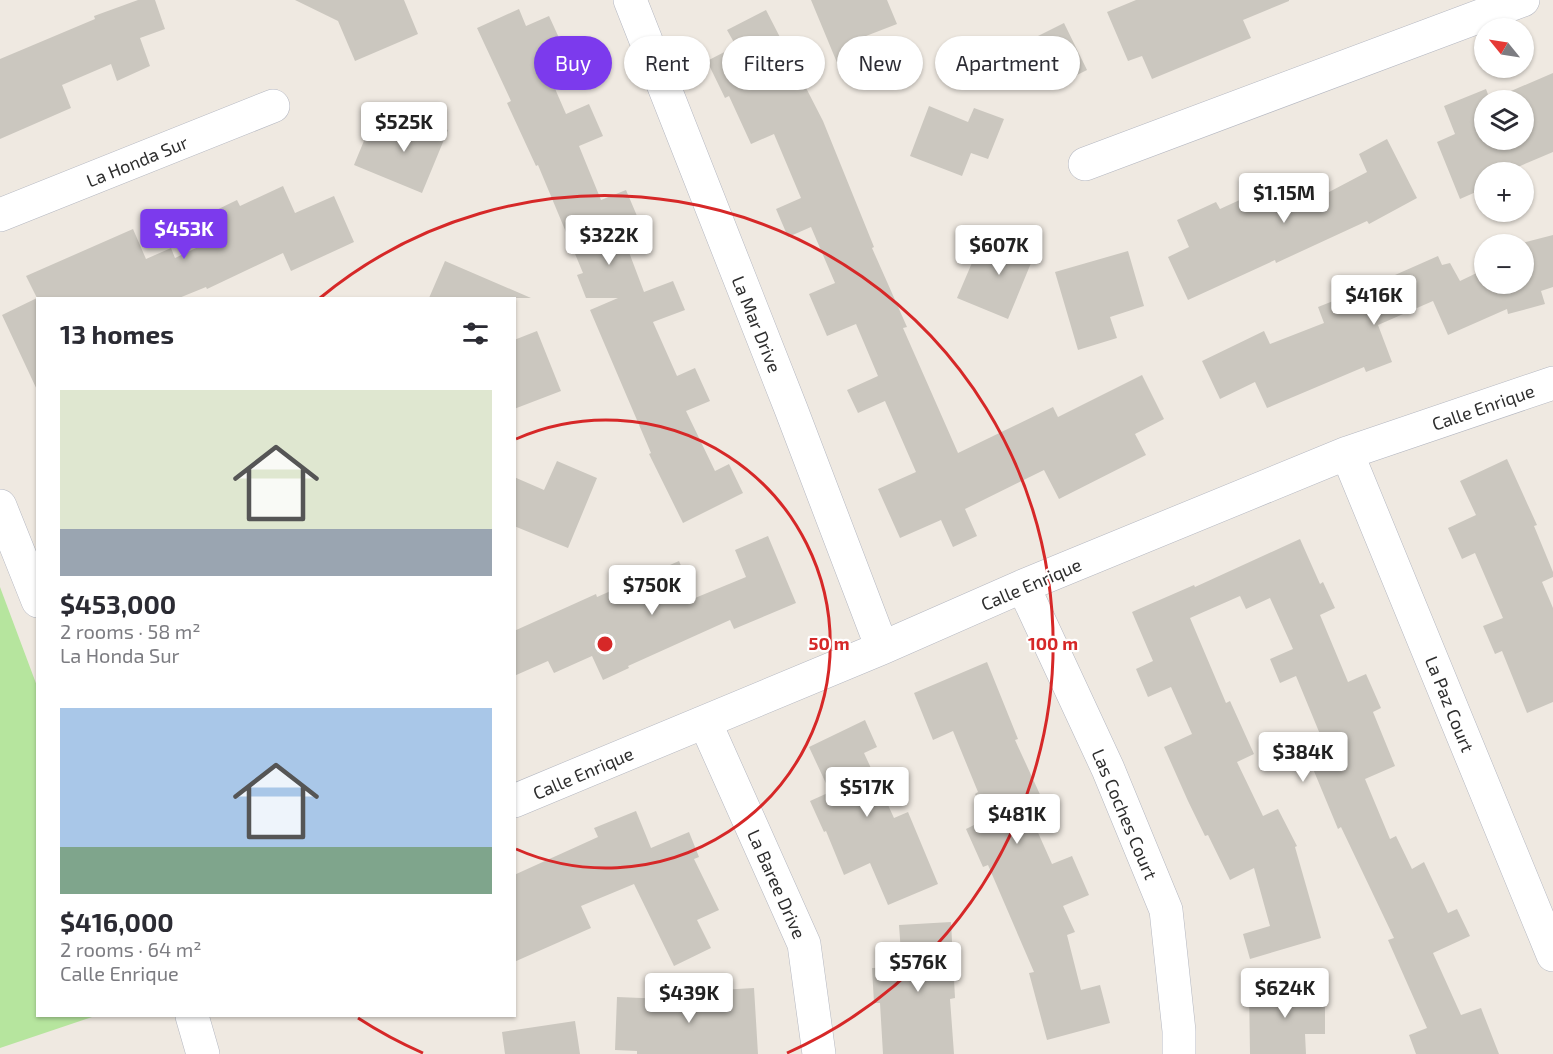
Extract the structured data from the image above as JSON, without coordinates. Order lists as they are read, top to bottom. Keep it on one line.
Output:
{"streets":{"street":["La Honda Sur","La Mar Drive","Calle Enrique","La Paz Court","Las Coches Court","La Baree Drive"]},"crossings":[["La Mar Drive","Calle Enrique"],["Calle Enrique","La Paz Court"],["Calle Enrique","Las Coches Court"],["Calle Enrique","La Baree Drive"]],"north":"top left","page":{"map_buttons":["+","−"],"chip":["Buy","Rent","Filters","New","Apartment"],"price":["$525K","$1.15M","$453K","$322K","$607K","$416K","$750K","$384K","$517K","$481K","$576K","$624K","$439K"],"heading":"13 homes","list":[{"name":"$453,000","note":"2 rooms · 58 m² · La Honda Sur"},{"name":"$416,000","note":"2 rooms · 64 m² · Calle Enrique"}]},"rings":["50 m","100 m"]}
